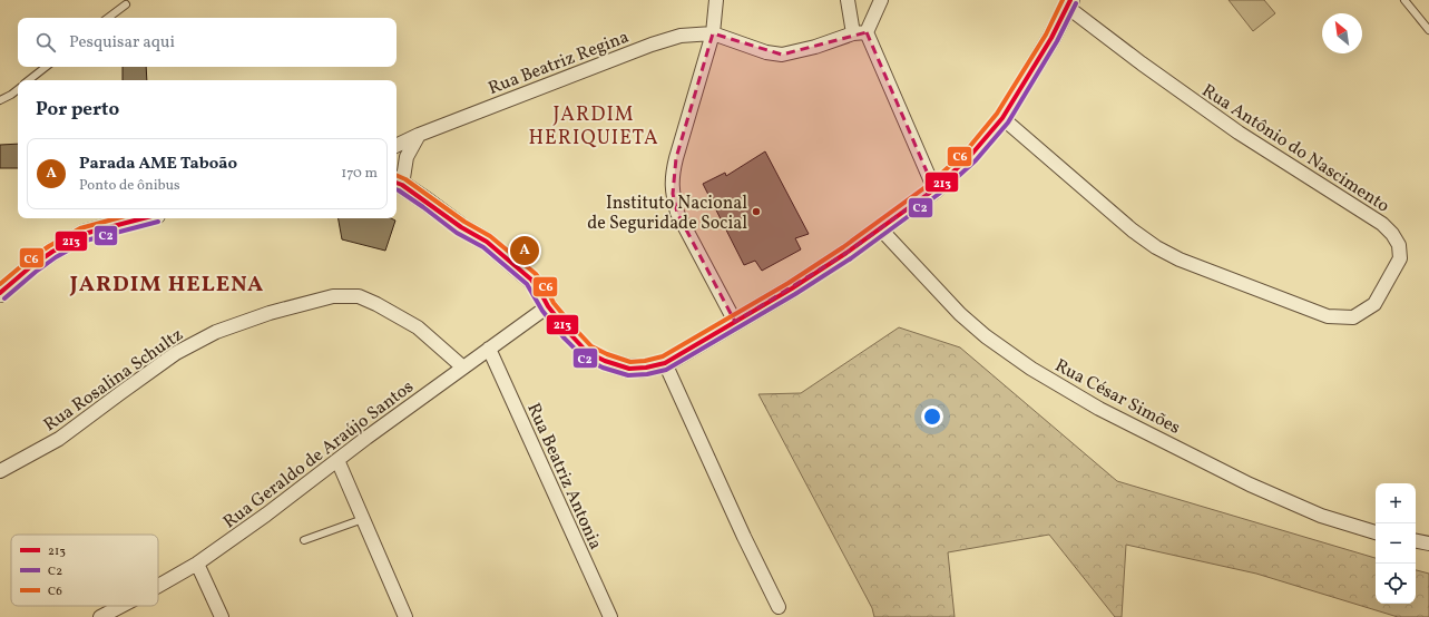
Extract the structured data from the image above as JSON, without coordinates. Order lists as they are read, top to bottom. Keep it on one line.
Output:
{"streets":{"street":["Rua Beatriz Regina","Rua Antônio do Nascimento","Rua Rosalina Schultz","Rua César Simões","Rua Geraldo de Araújo Santos","Rua Beatriz Antonia"]},"crossings":[["Rua Rosalina Schultz","Rua Geraldo de Araújo Santos"],["Rua Geraldo de Araújo Santos","Rua Beatriz Antonia"]],"districts":["JARDIM HERIQUIETA","JARDIM HELENA"],"places":["Instituto Nacional de Seguridade Social"],"lines":["transit line 213","transit line C6","transit line C2"],"legend":["213","C2","C6"],"north":"top left","page":{"search":"Pesquisar aqui","heading":"Por perto","list":[{"mark":"A","name":"Parada AME Taboão","note":"Ponto de ônibus","value":"170 m"}],"pins":"A","map_buttons":["+","−"]}}
